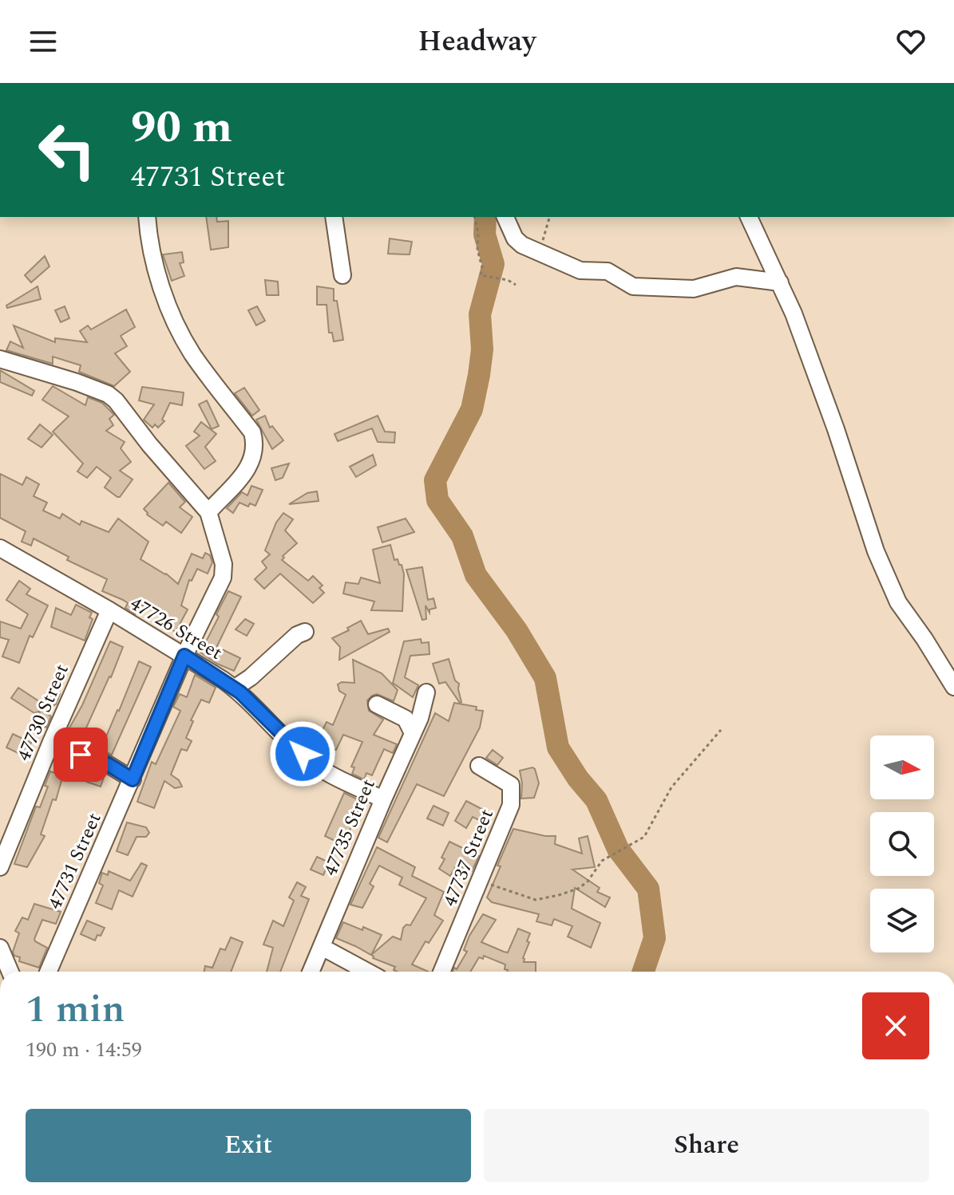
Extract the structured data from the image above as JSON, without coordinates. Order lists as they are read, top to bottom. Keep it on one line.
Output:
{"streets":{"street":["47726 Street","47730 Street","47735 Street","47737 Street","47731 Street"]},"crossings":[["47726 Street","47730 Street"],["47726 Street","47735 Street"],["47726 Street","47731 Street"]],"north":"right","page":{"header":"Headway","turn":["90 m","47731 Street"],"heading":["1 min","190 m · 14:59"],"buttons":["Exit","Share"]}}
